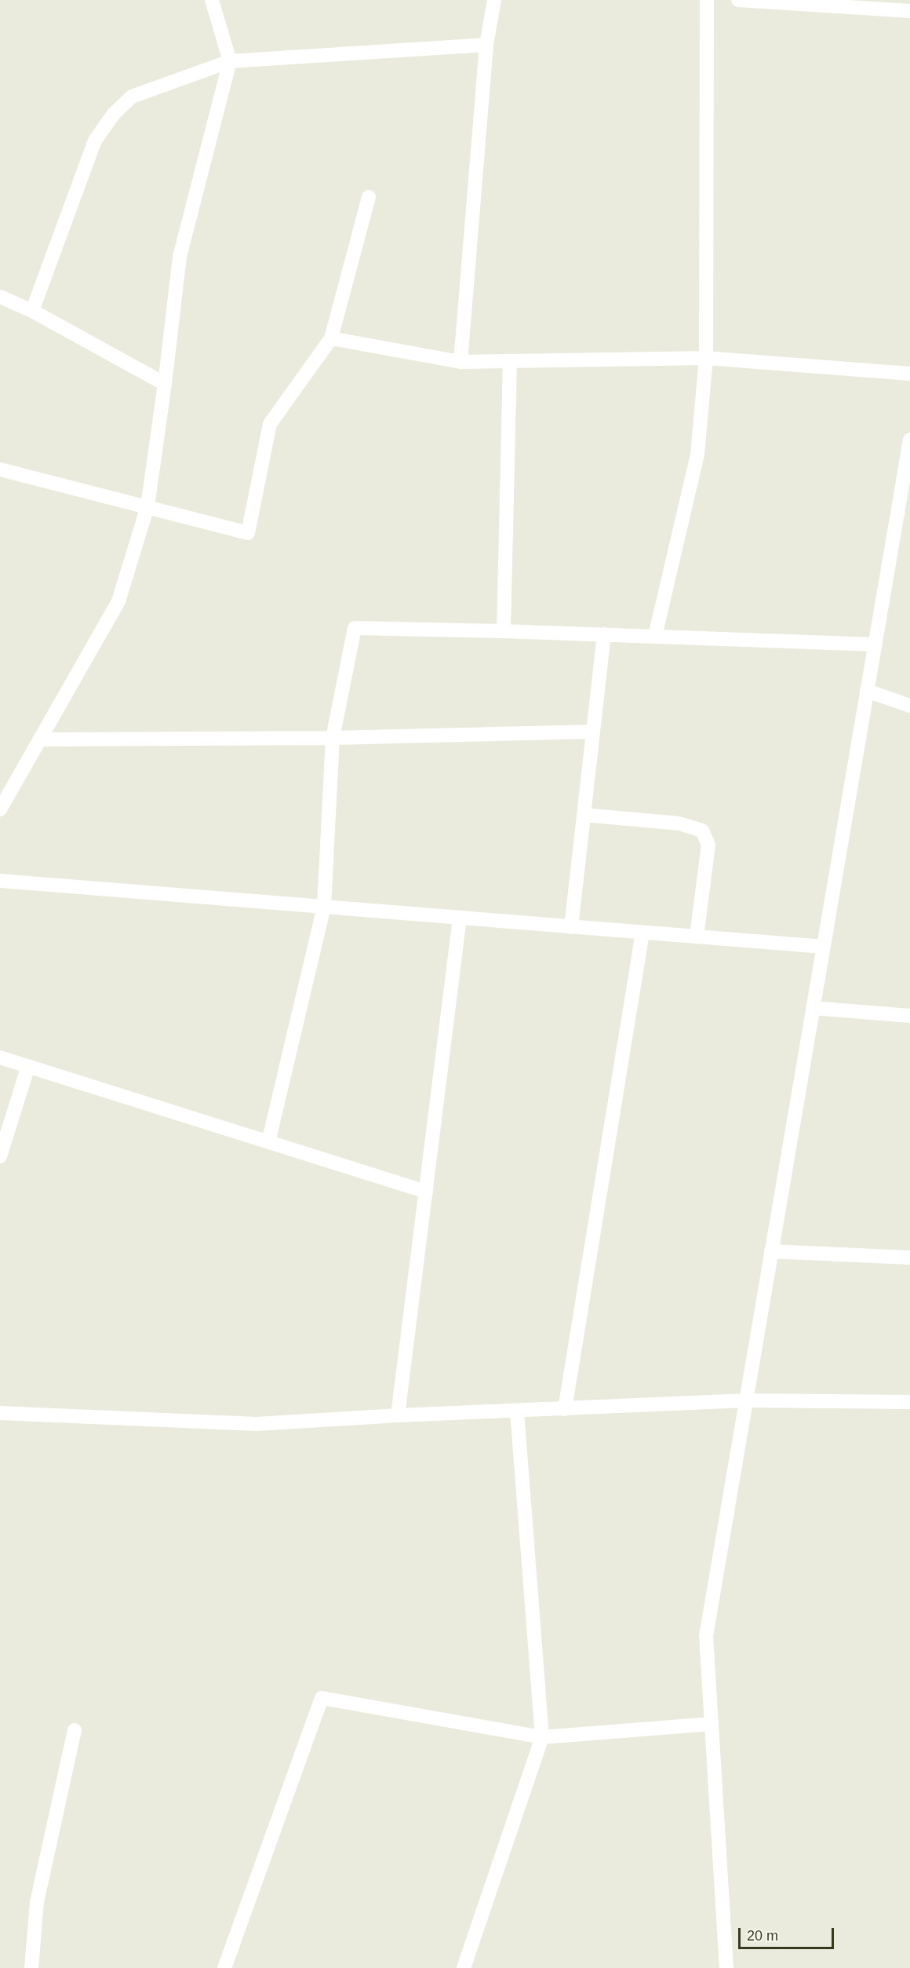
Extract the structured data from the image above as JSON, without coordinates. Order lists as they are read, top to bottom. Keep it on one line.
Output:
{"scale_bar":"20 m"}
